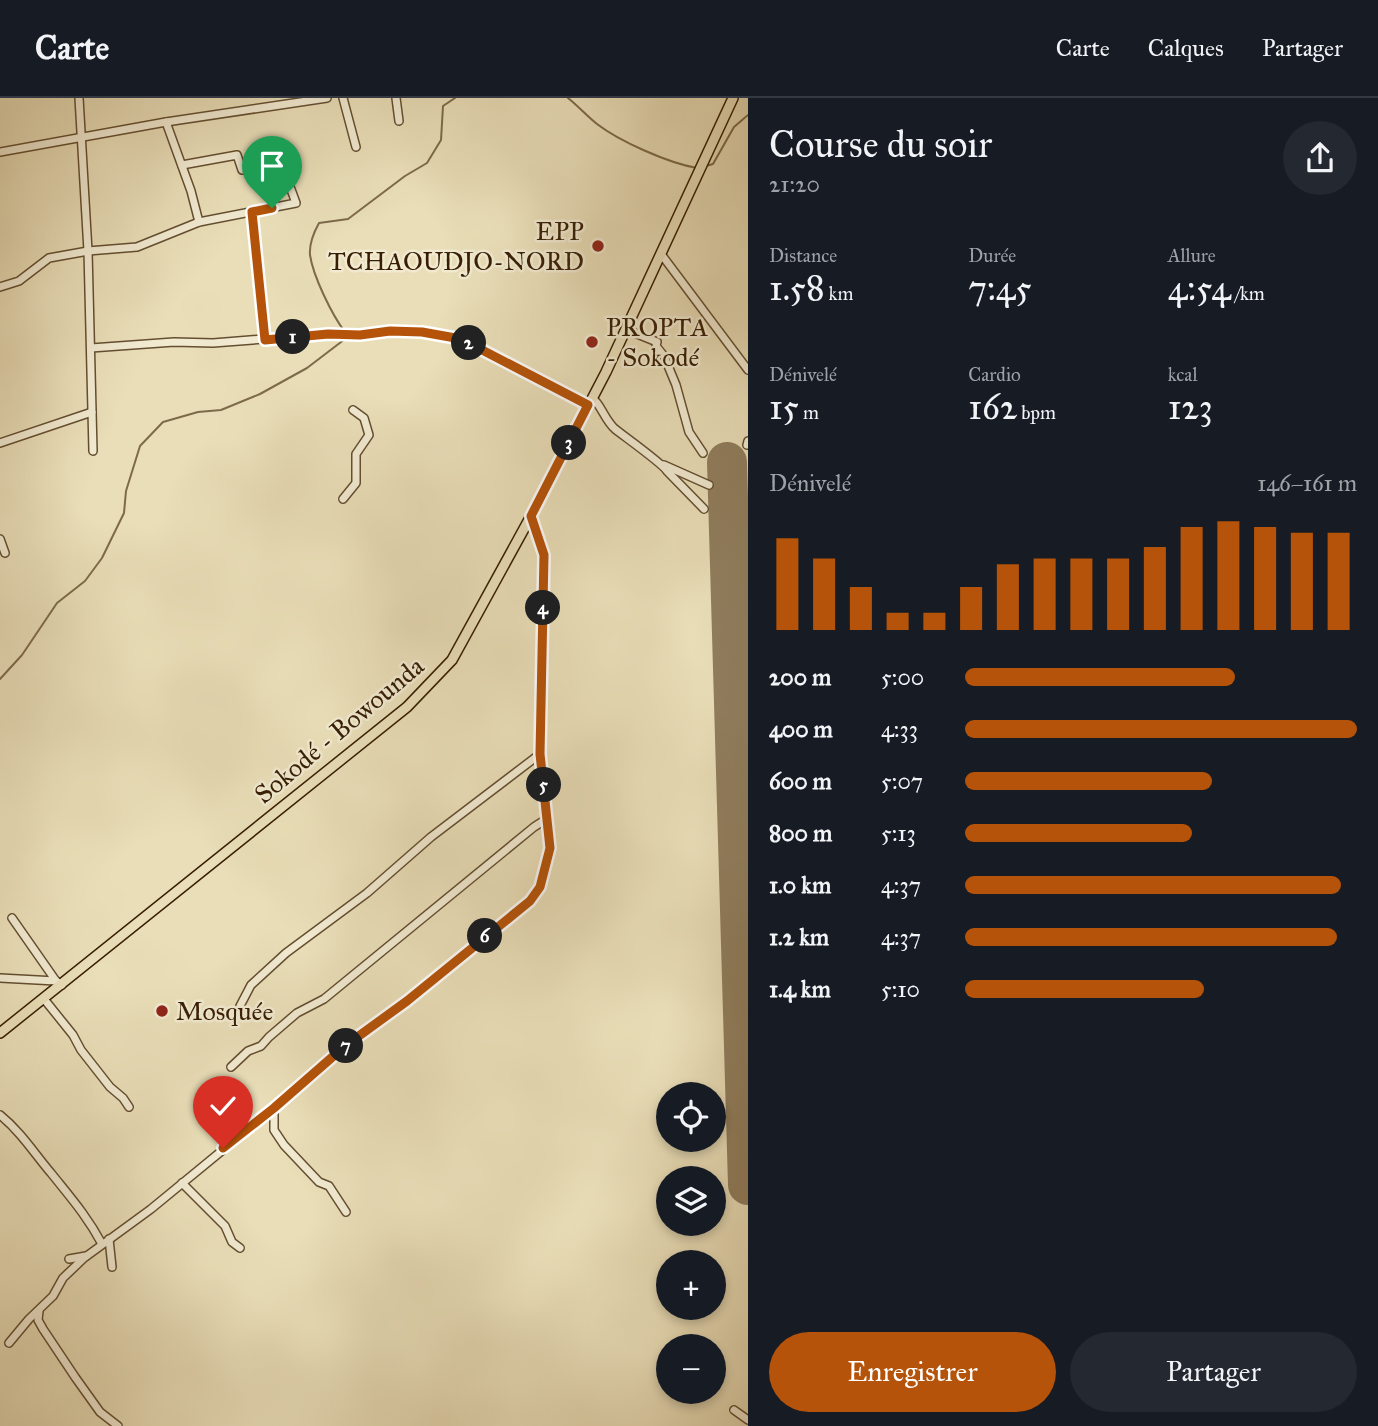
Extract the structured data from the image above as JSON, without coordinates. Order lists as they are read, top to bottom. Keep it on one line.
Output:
{"streets":{"main road":["Sokodé - Bowounda"]},"places":["EPP TCHAOUDJO-NORD","PROPTA - Sokodé","Mosquée"],"page":{"header":"Carte","nav":["Carte","Calques","Partager"],"heading":["Course du soir","21:20"],"stats":[["Distance","1.58 km"],["Durée","7:45"],["Allure","4:54 /km"],["Dénivelé","15 m"],["Cardio","162 bpm"],["kcal","123"]],"pins":["1","2","3","4","5","6","7"],"chart":["Dénivelé","146–161 m"],"list":[{"name":"200 m","note":"5:00"},{"name":"400 m","note":"4:33"},{"name":"600 m","note":"5:07"},{"name":"800 m","note":"5:13"},{"name":"1.0 km","note":"4:37"},{"name":"1.2 km","note":"4:37"},{"name":"1.4 km","note":"5:10"}],"map_buttons":["+","−"],"buttons":["Enregistrer","Partager"]}}
